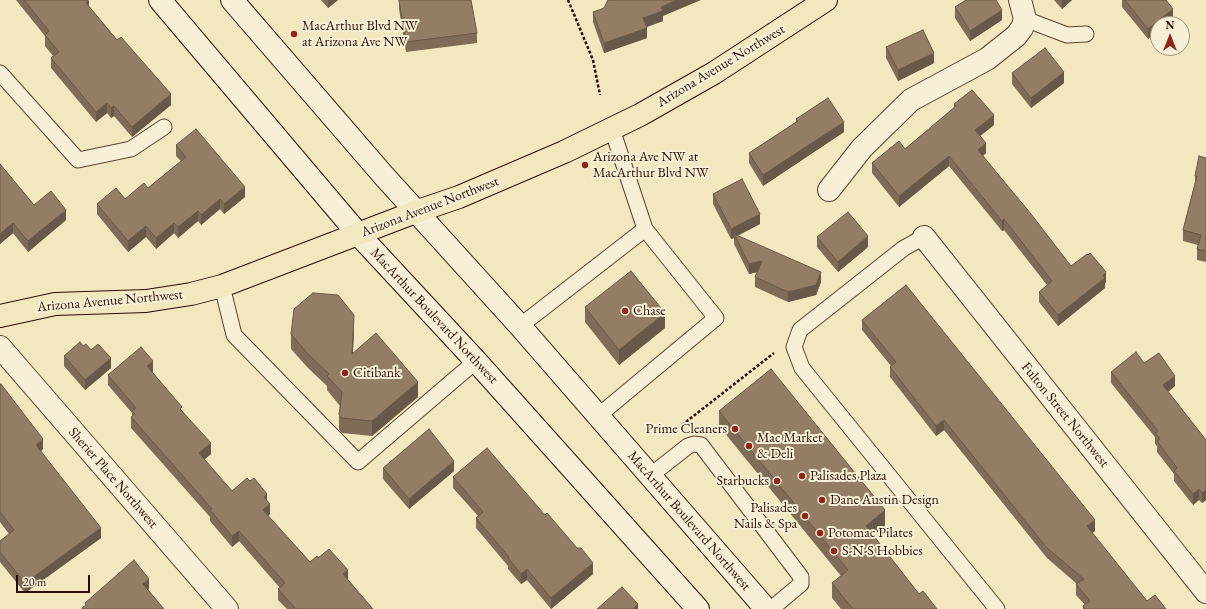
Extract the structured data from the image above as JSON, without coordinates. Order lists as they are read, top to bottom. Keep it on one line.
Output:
{"streets":{"main road":["Arizona Avenue Northwest","MacArthur Boulevard Northwest","Fulton Street Northwest","Sherier Place Northwest"]},"crossings":[["Arizona Avenue Northwest","MacArthur Boulevard Northwest"]],"places":["MacArthur Blvd NW at Arizona Ave NW","Arizona Ave NW at MacArthur Blvd NW","Chase","Citibank","Prime Cleaners","Mac Market & Deli","Palisades Plaza","Starbucks","Dane Austin Design","Palisades Nails & Spa","Potomac Pilates","S-N-S Hobbies"],"scale_bar":"20 m","north":"top"}
